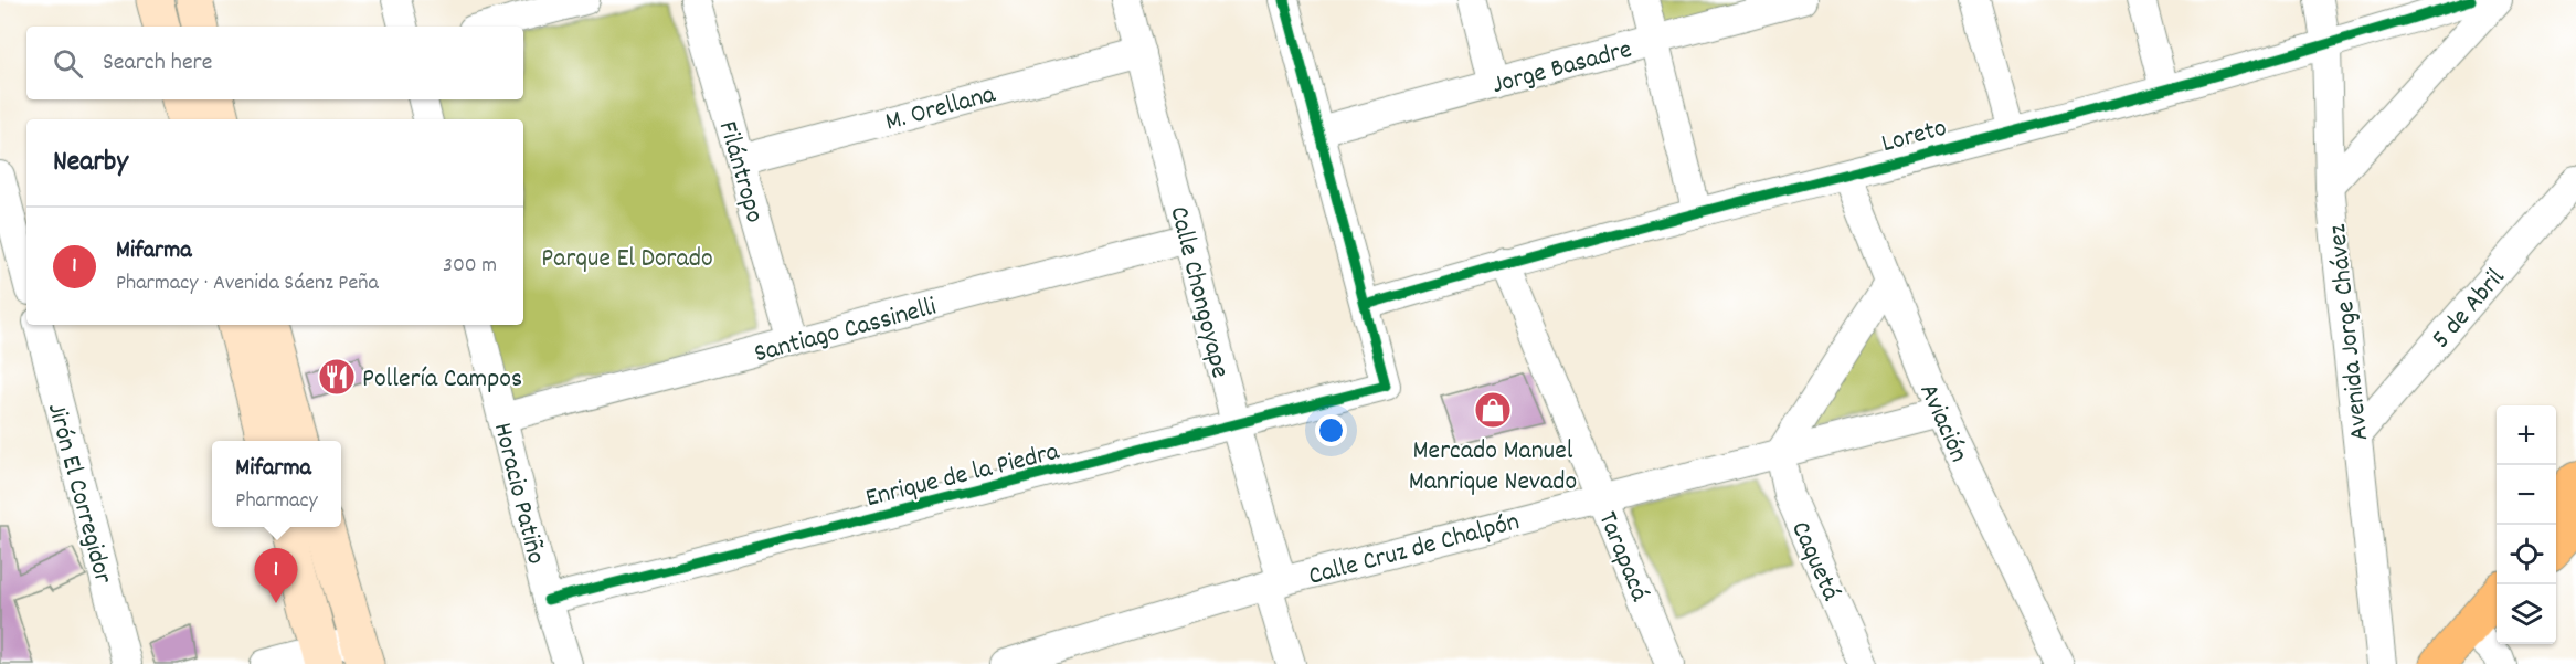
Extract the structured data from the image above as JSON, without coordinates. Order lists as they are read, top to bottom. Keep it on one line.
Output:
{"streets":{"street":["Jorge Basadre","M. Orellana","Loreto","Filántropo","Calle Chongoyape","5 de Abril","Santiago Cassinelli","Avenida Jorge Chávez","Aviación","Enrique de la Piedra","Jirón El Corregidor","Horacio Patiño","Calle Cruz de Chalpón","Tarapacá","Caquetá"]},"crossings":[["M. Orellana","Filántropo"],["M. Orellana","Calle Chongoyape"],["Loreto","Avenida Jorge Chávez"],["Loreto","Aviación"],["Loreto","Enrique de la Piedra"],["Loreto","Tarapacá"],["Filántropo","Santiago Cassinelli"],["Calle Chongoyape","Santiago Cassinelli"],["Calle Chongoyape","Enrique de la Piedra"],["Calle Chongoyape","Calle Cruz de Chalpón"],["5 de Abril","Avenida Jorge Chávez"],["Santiago Cassinelli","Horacio Patiño"],["Aviación","Calle Cruz de Chalpón"],["Enrique de la Piedra","Horacio Patiño"],["Calle Cruz de Chalpón","Tarapacá"],["Calle Cruz de Chalpón","Caquetá"]],"parks":["Parque El Dorado"],"places":{"restaurant":["Pollería Campos"],"shop":["Mercado Manuel Manrique Nevado"]},"page":{"search":"Search here","heading":"Nearby","list":[{"mark":"1","name":"Mifarma","note":"Pharmacy · Avenida Sáenz Peña","value":"300 m"}],"map_buttons":["+","−"],"popup":["Mifarma","Pharmacy"],"pins":"1"}}
